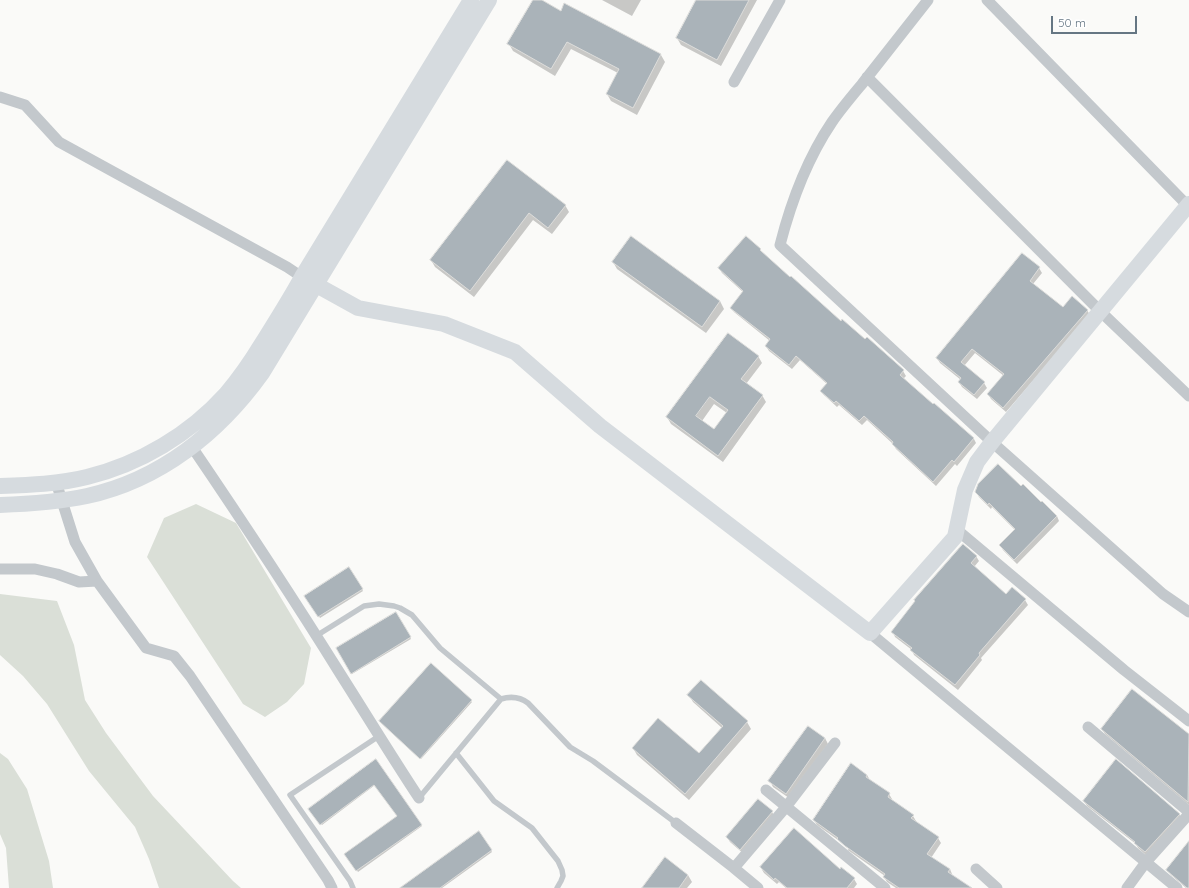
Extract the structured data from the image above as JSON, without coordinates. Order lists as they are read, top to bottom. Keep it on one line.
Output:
{"scale_bar":"50 m"}
